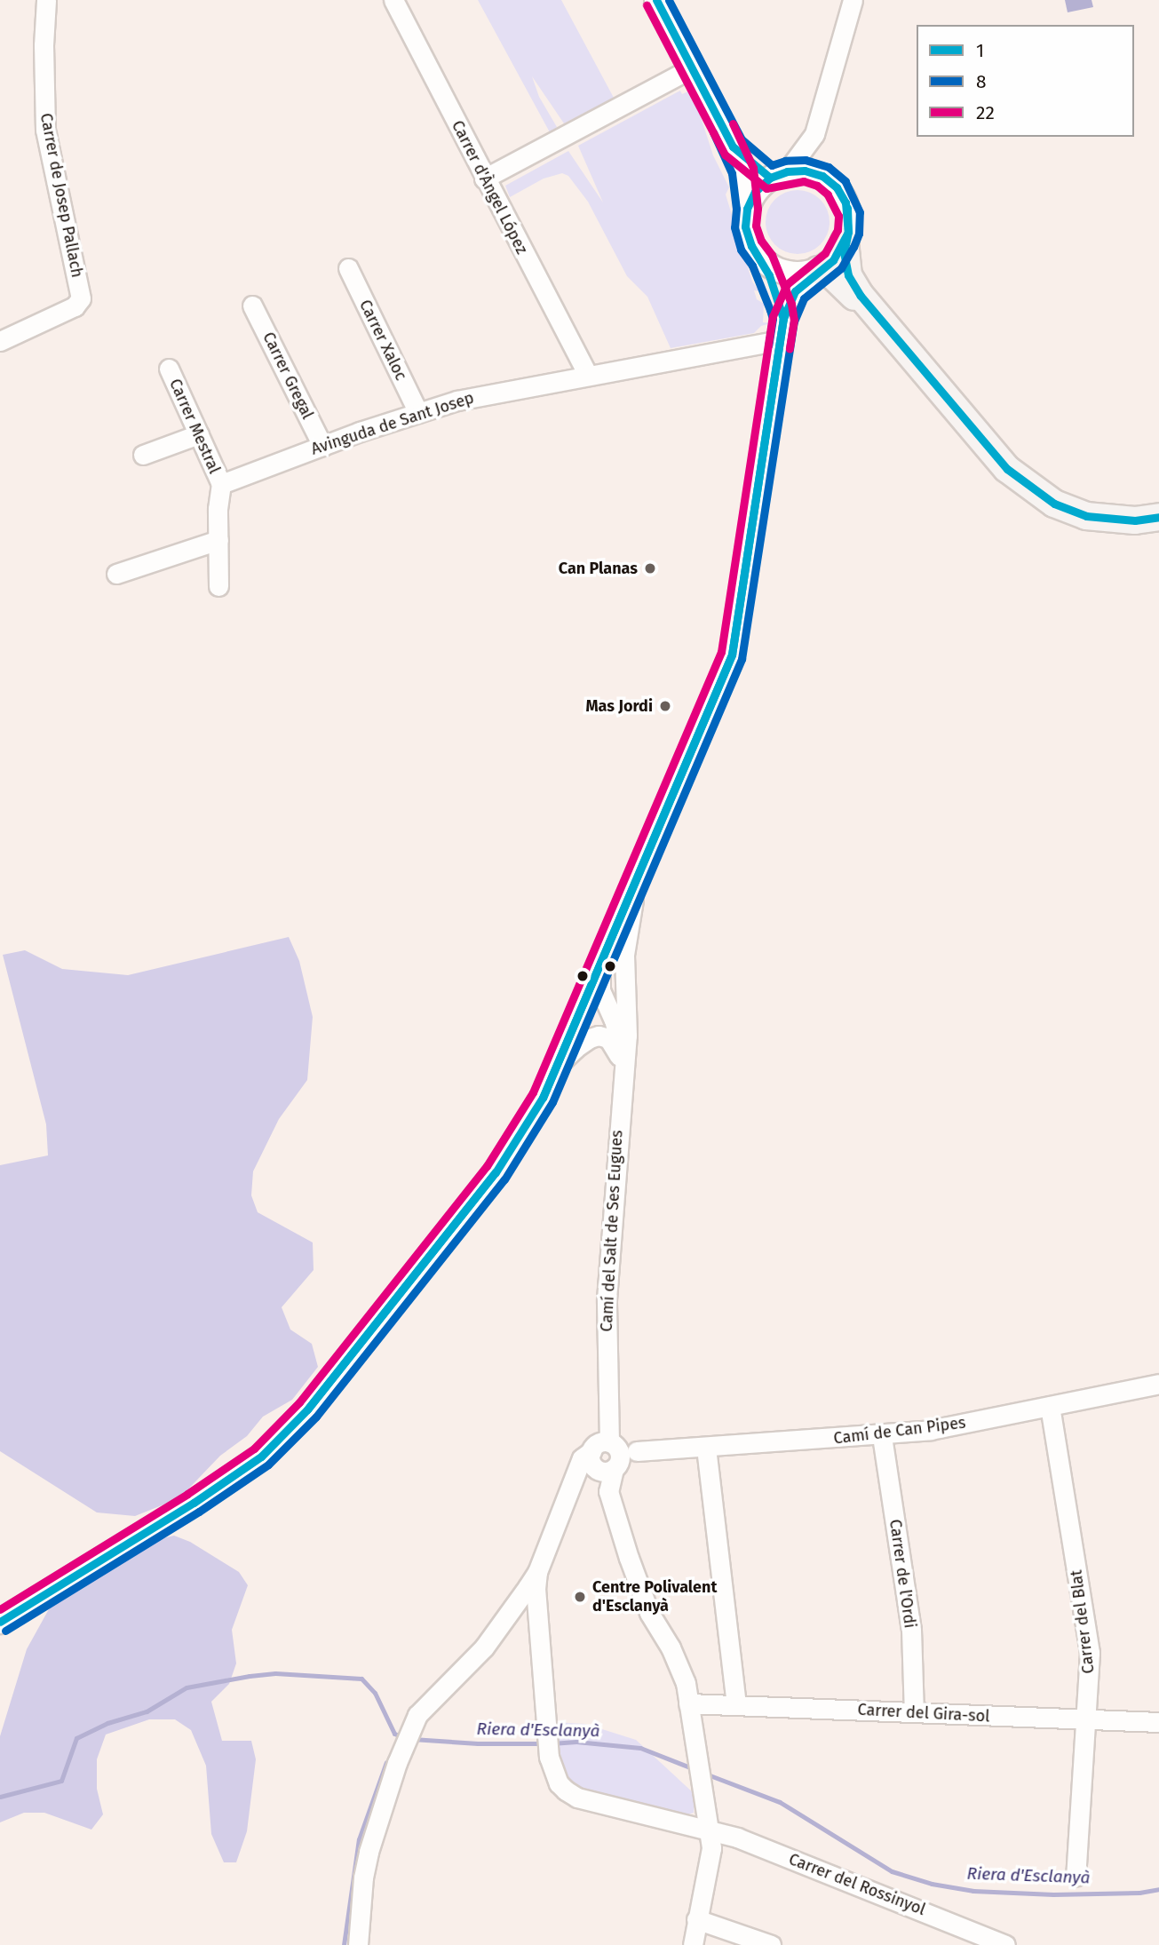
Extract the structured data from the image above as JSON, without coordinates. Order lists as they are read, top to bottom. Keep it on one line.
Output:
{"streets":{"street":["Carrer d'Àngel López","Carrer de Josep Pallach","Carrer Xaloc","Carrer Gregal","Avinguda de Sant Josep","Carrer Mestral","Camí del Salt de Ses Eugues","Camí de Can Pipes","Carrer de l'Ordi","Carrer del Blat","Carrer del Gira-sol","Carrer del Rossinyol"]},"crossings":[["Carrer d'Àngel López","Avinguda de Sant Josep"],["Carrer Xaloc","Avinguda de Sant Josep"],["Carrer Gregal","Avinguda de Sant Josep"],["Avinguda de Sant Josep","Carrer Mestral"],["Camí del Salt de Ses Eugues","Camí de Can Pipes"],["Camí de Can Pipes","Carrer de l'Ordi"],["Camí de Can Pipes","Carrer del Blat"],["Carrer de l'Ordi","Carrer del Gira-sol"],["Carrer del Blat","Carrer del Gira-sol"]],"water":["Riera d'Esclanyà"],"places":["Can Planas","Mas Jordi","Centre Polivalent d'Esclanyà"],"lines":["transit line 1","transit line 8","transit line 22"],"legend":["1","8","22"]}
